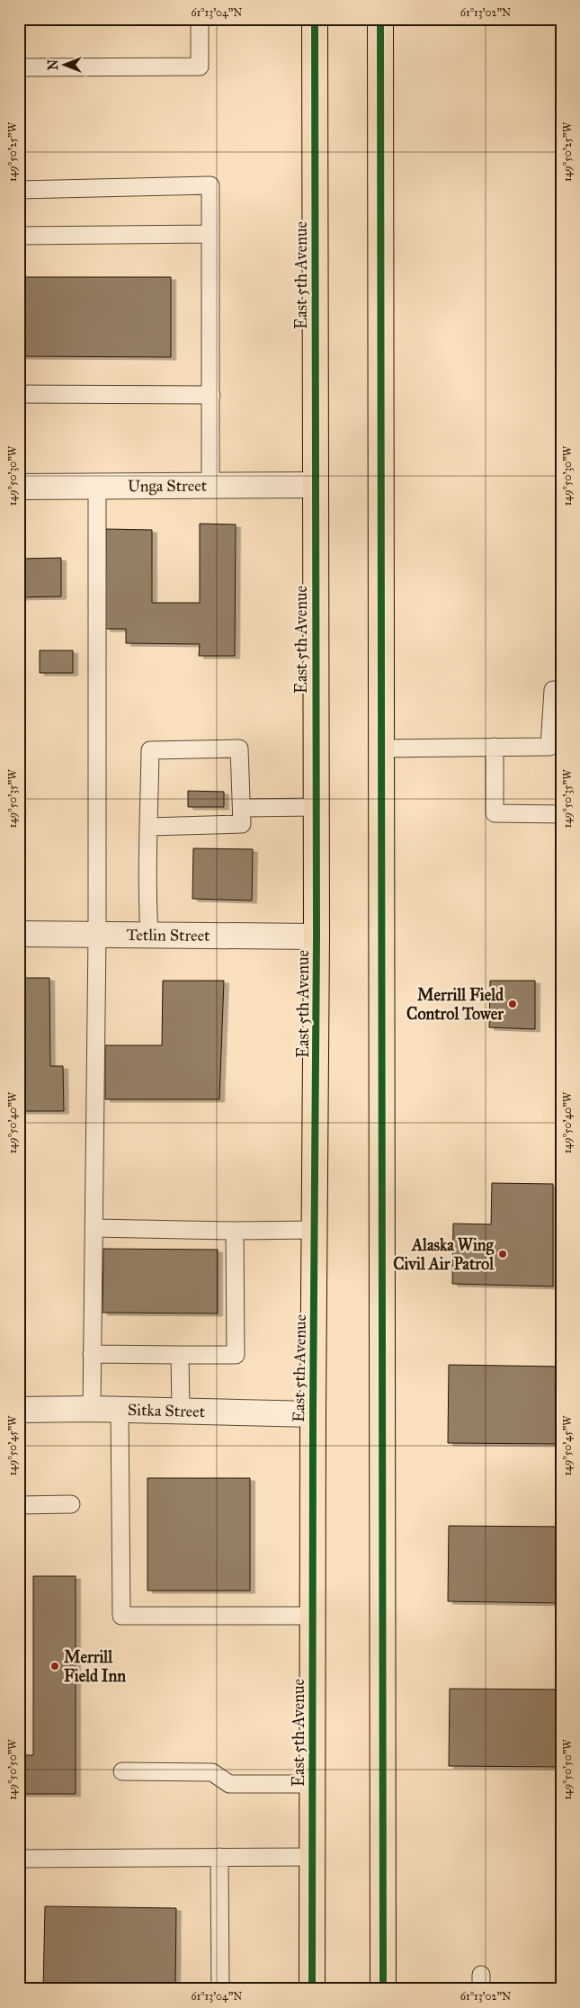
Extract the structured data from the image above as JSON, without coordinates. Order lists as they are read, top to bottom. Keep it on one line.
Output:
{"streets":{"highway":["East 5th Avenue"],"street":["Unga Street","Tetlin Street","Sitka Street"]},"crossings":[["East 5th Avenue","Unga Street"],["East 5th Avenue","Tetlin Street"],["East 5th Avenue","Sitka Street"]],"places":["Merrill Field Control Tower","Alaska Wing Civil Air Patrol","Merrill Field Inn"],"north":"left","coordinates":["61°13'04\"N","61°13'02\"N","149°50'25\"W","149°50'30\"W","149°50'35\"W","149°50'40\"W","149°50'45\"W","149°50'50\"W"]}
